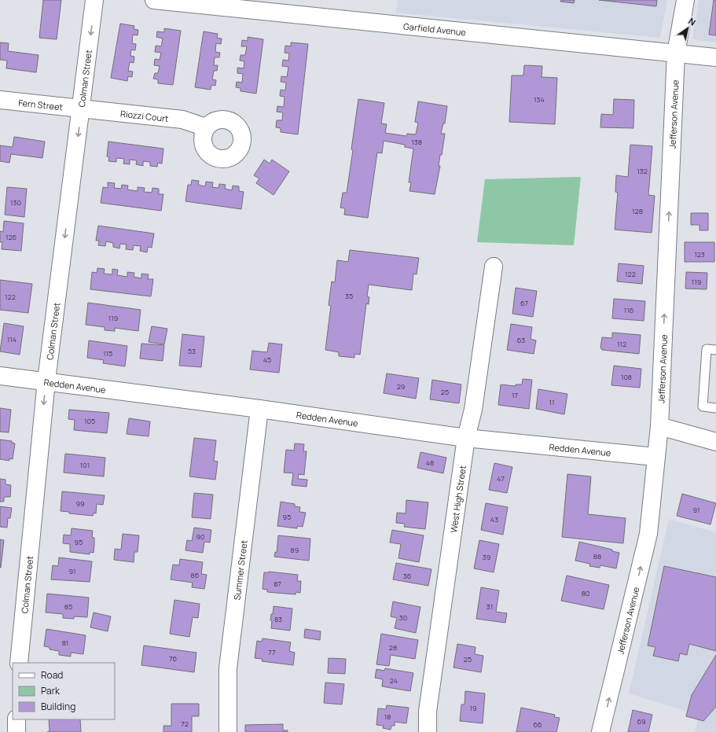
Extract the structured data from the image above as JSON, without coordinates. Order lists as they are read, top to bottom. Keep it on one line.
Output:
{"streets":{"street":["Garfield Avenue","Colman Street","Fern Street","Jefferson Avenue","Riozzi Court","Redden Avenue","West High Street","Summer Street"]},"crossings":[["Garfield Avenue","Jefferson Avenue"],["Colman Street","Fern Street"],["Colman Street","Riozzi Court"],["Colman Street","Redden Avenue"],["Fern Street","Riozzi Court"],["Jefferson Avenue","Redden Avenue"],["Redden Avenue","West High Street"],["Redden Avenue","Summer Street"]],"one_way":["Colman Street","Jefferson Avenue"],"house_numbers":["134","138","132","130","128","126","123","122","119","35","122","67","116","119","114","63","112","53","115","45","108","29","25","17","11","105","48","101","47","99","91","95","43","90","95","89","88","39","91","86","36","87","80","85","31","30","83","81","28","77","76","25","24","19","18","69","72","66"],"legend":["Road","Park","Building"],"north":"top right"}
